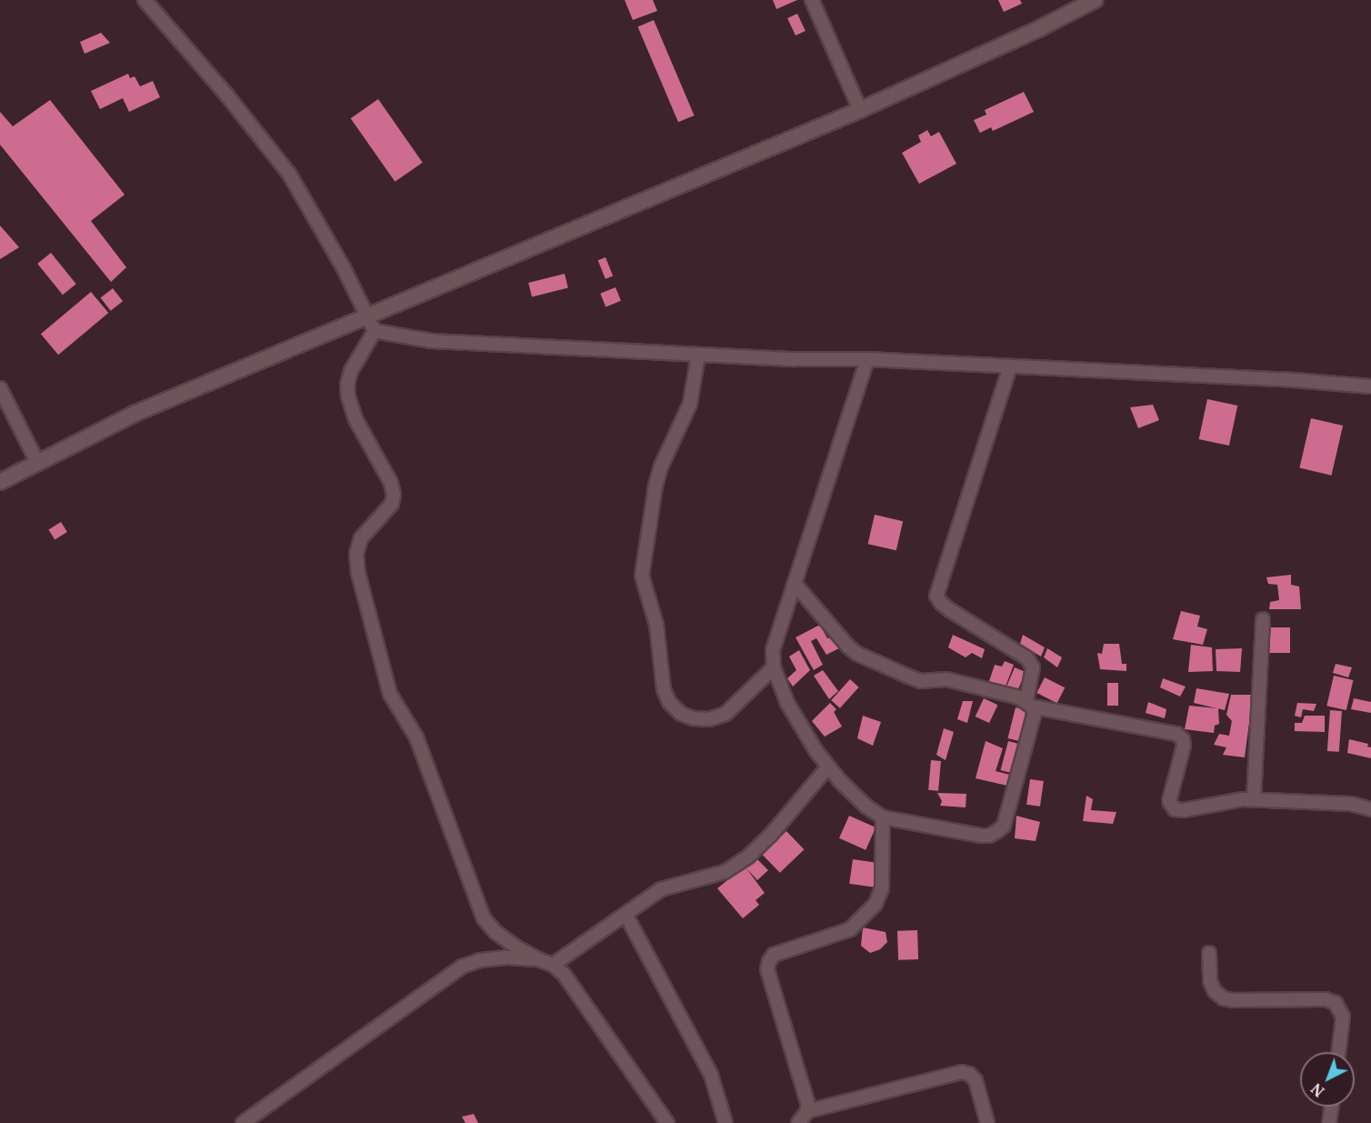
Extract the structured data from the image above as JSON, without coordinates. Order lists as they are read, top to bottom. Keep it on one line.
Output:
{"north":"bottom left"}
